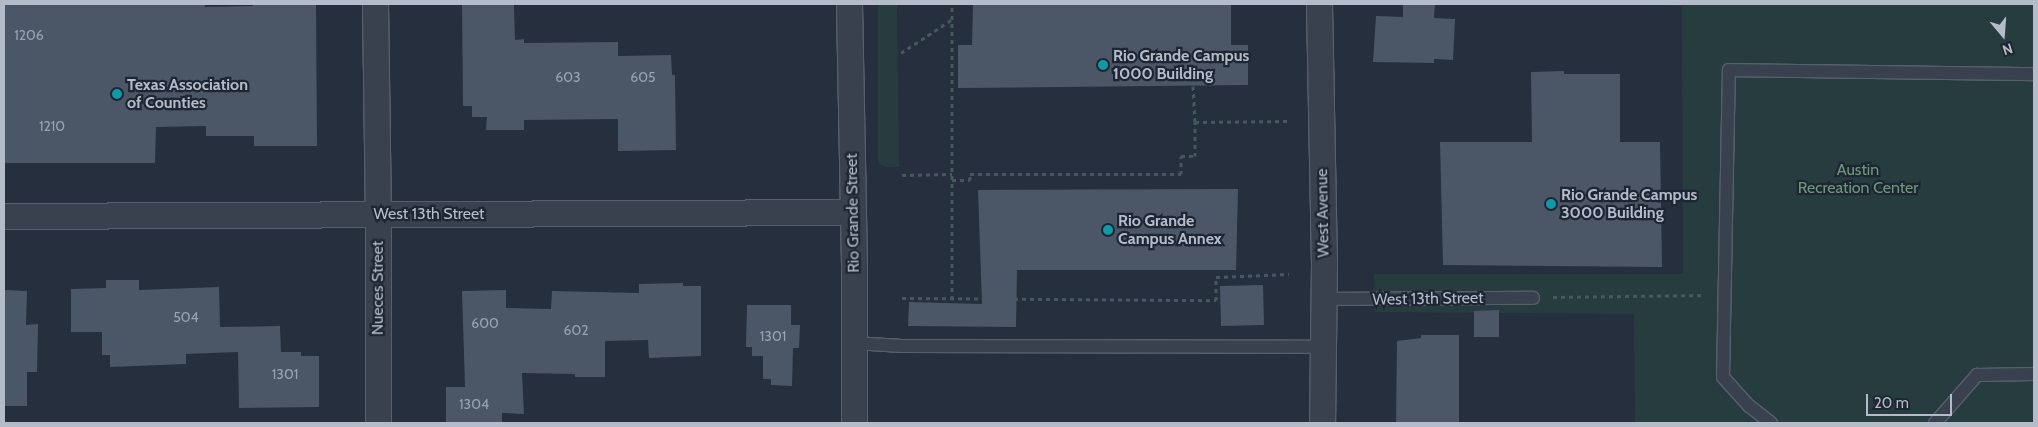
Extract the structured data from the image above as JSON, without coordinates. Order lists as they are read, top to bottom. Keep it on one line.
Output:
{"streets":{"street":["Rio Grande Street","West Avenue","West 13th Street","Nueces Street"]},"crossings":[["Rio Grande Street","West 13th Street"],["West Avenue","West 13th Street"],["West 13th Street","Nueces Street"]],"parks":["Austin Recreation Center"],"places":["Rio Grande Campus 1000 Building","Texas Association of Counties","Rio Grande Campus 3000 Building","Rio Grande Campus Annex"],"house_numbers":["1206","603","605","1210","504","600","602","1301","1301","1304"],"scale_bar":"20 m","north":"bottom"}
